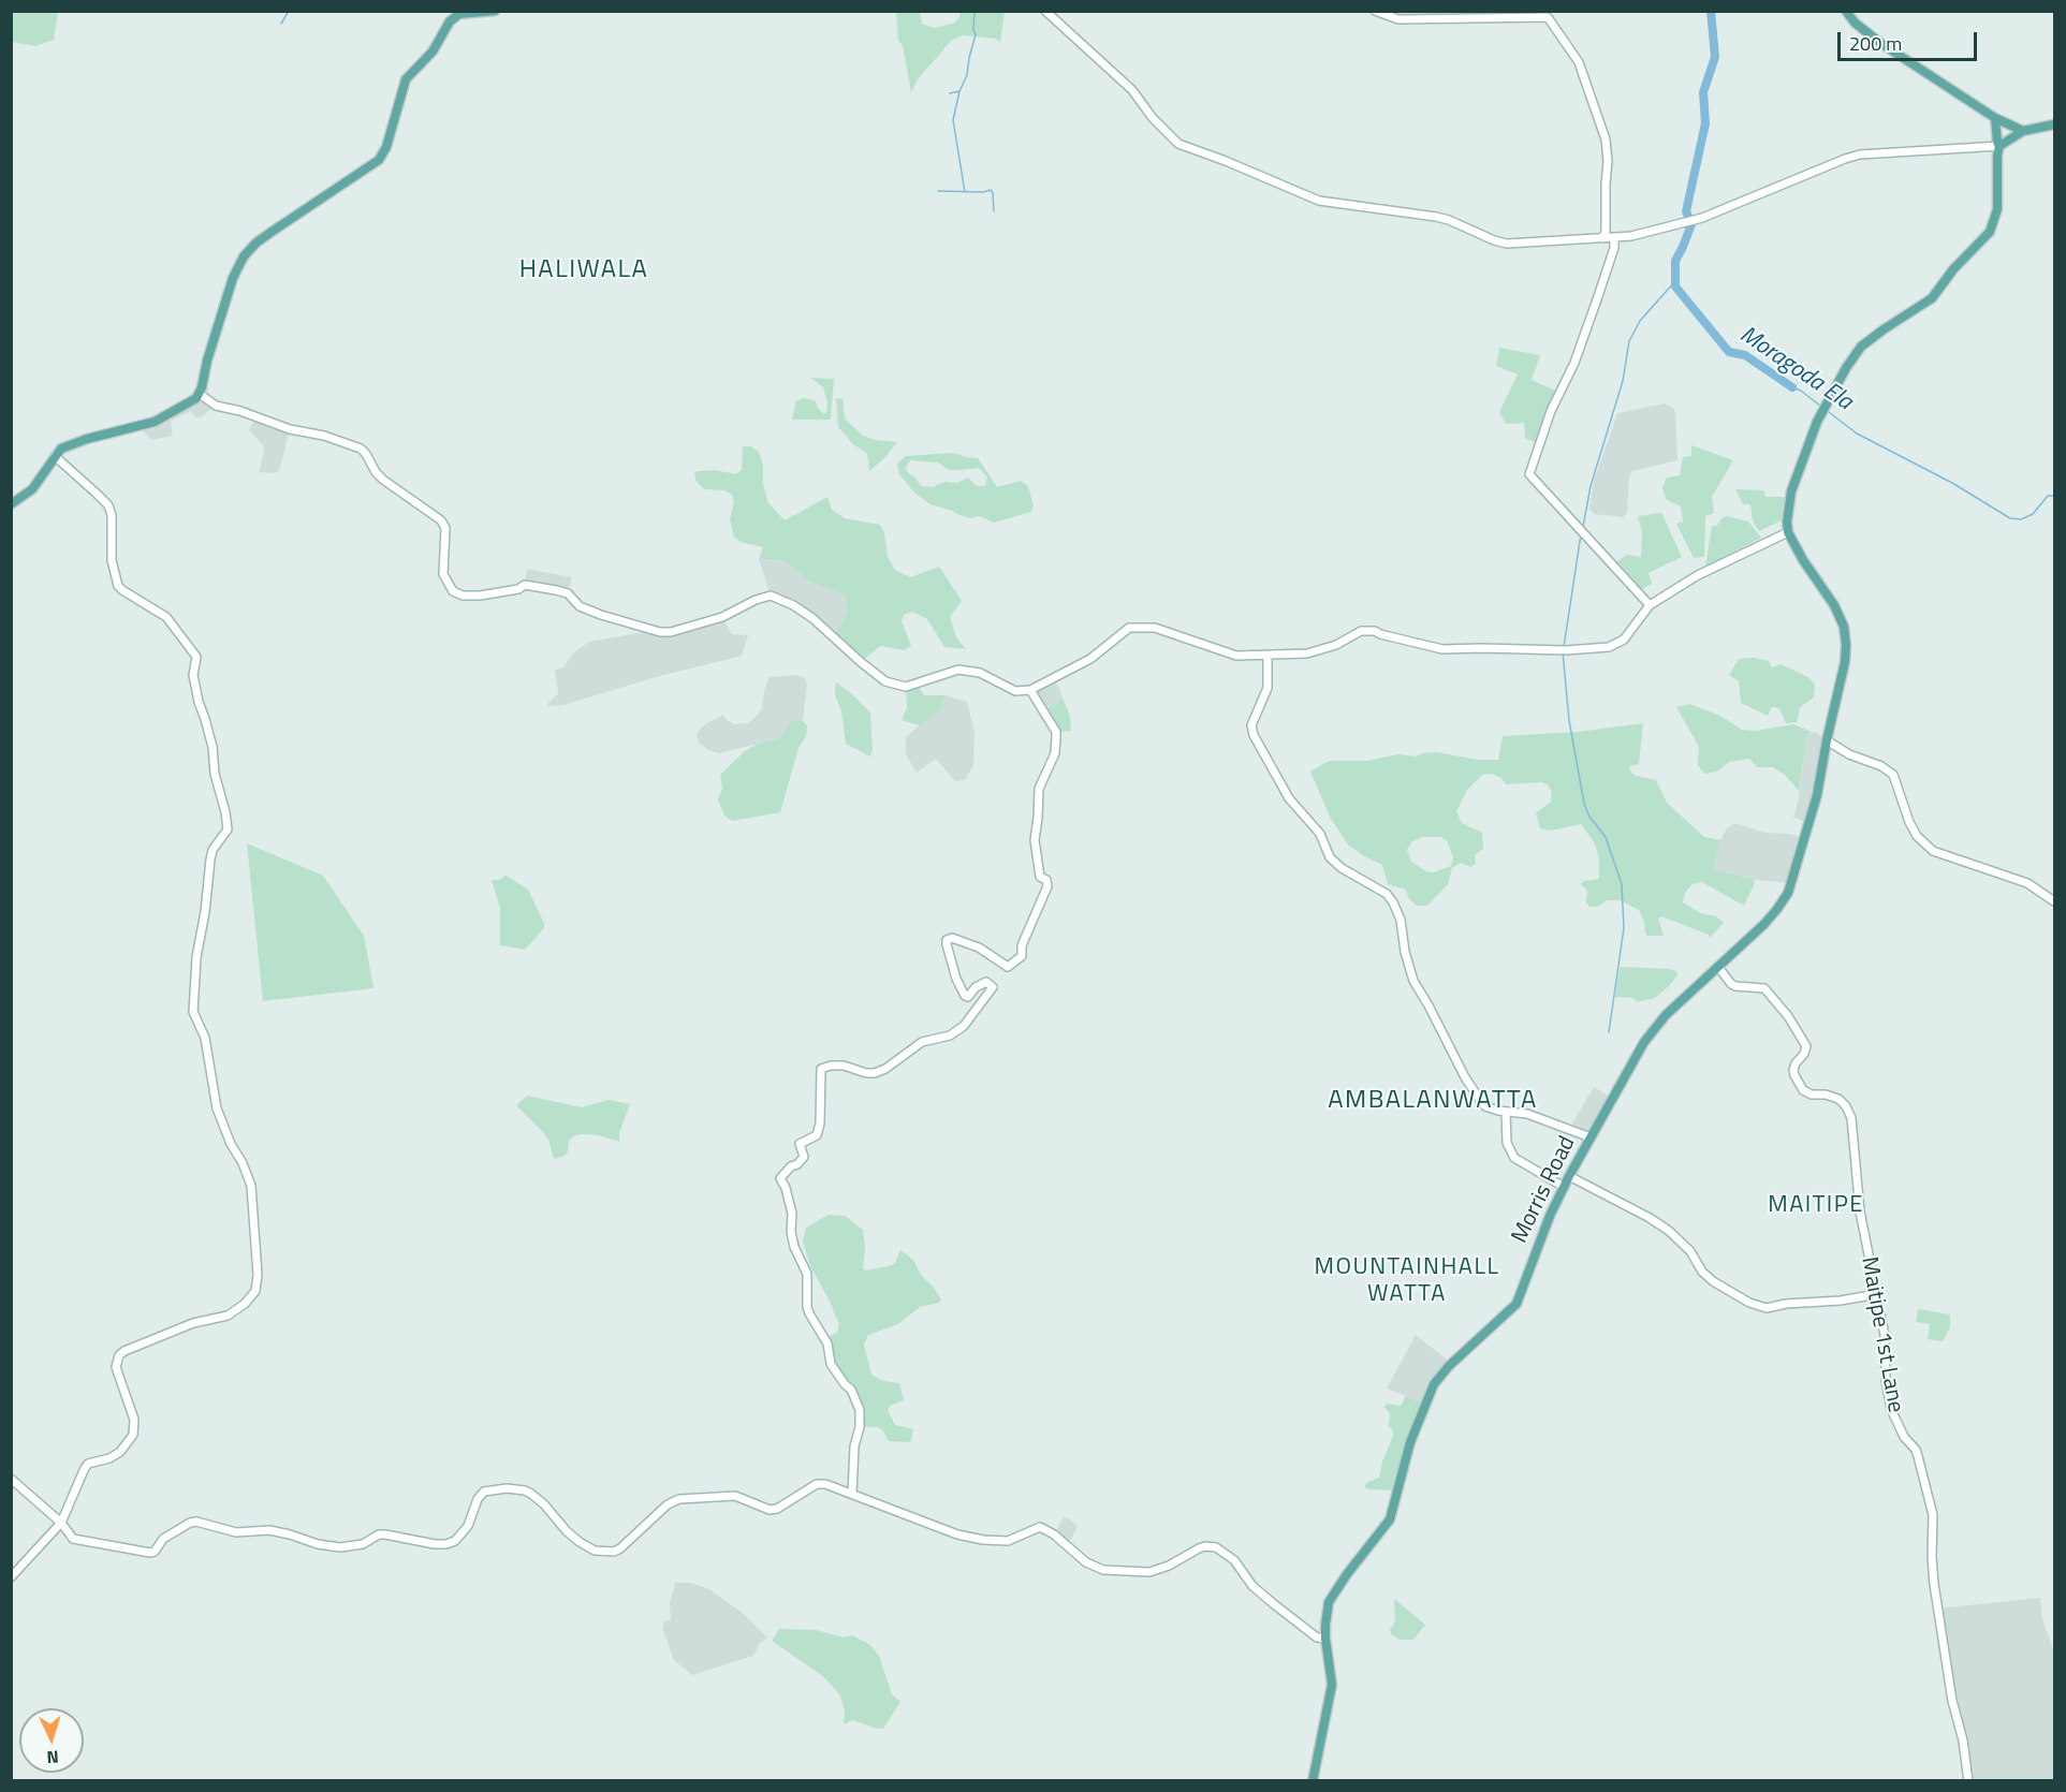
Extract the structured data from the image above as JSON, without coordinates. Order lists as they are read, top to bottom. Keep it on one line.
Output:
{"streets":{"main road":["Morris Road"],"street":["Maitipe 1st Lane"]},"crossings":[["Morris Road","Maitipe 1st Lane"]],"districts":["HALIWALA","AMBALANWATTA","MAITIPE","MOUNTAINHALL WATTA"],"water":["Moragoda Ela"],"scale_bar":"200 m","north":"bottom"}
